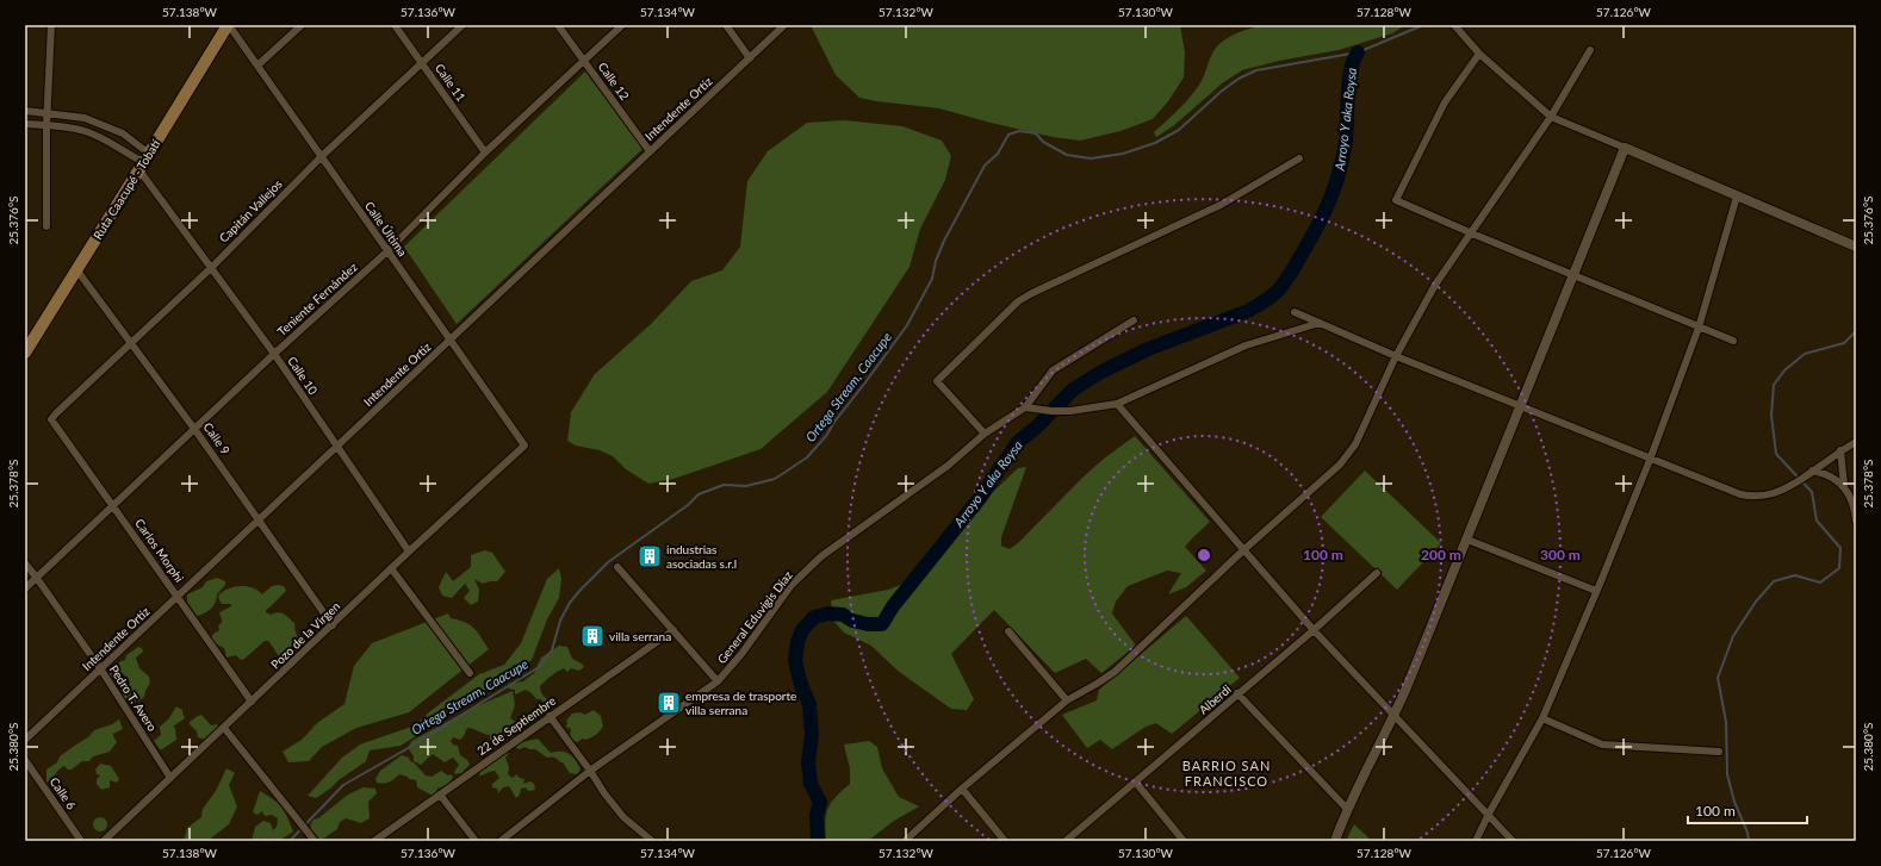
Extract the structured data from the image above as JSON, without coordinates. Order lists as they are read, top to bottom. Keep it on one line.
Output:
{"streets":{"main road":["Ruta Caacupé - Tobatí"],"street":["Calle 12","Calle 11","Intendente Ortiz","Capitán Vallejos","Calle Última","Teniente Fernández","Calle 10","Calle 9","Carlos Morphi","General Eduvigis Díaz","Pozo de la Virgen","Pedro T. Avero","Alberdi","22 de Septiembre","Calle 6"]},"crossings":[["Calle 12","Intendente Ortiz"],["Calle 12","Teniente Fernández"],["Calle 11","Capitán Vallejos"],["Calle 11","Teniente Fernández"],["Intendente Ortiz","Calle Última"],["Intendente Ortiz","Calle 10"],["Intendente Ortiz","Calle 9"],["Intendente Ortiz","Carlos Morphi"],["Intendente Ortiz","Pedro T. Avero"],["Ruta Caacupé - Tobatí","Calle Última"],["Ruta Caacupé - Tobatí","Calle 10"],["Ruta Caacupé - Tobatí","Calle 9"],["Capitán Vallejos","Calle Última"],["Capitán Vallejos","Calle 10"],["Capitán Vallejos","Calle 9"],["Capitán Vallejos","Carlos Morphi"],["Calle Última","Teniente Fernández"],["Calle Última","Pozo de la Virgen"],["Teniente Fernández","Calle 10"],["Teniente Fernández","Calle 9"],["Teniente Fernández","Carlos Morphi"],["Teniente Fernández","Pedro T. Avero"],["Calle 10","Pozo de la Virgen"],["Calle 9","Pozo de la Virgen"],["Carlos Morphi","Pozo de la Virgen"],["Pozo de la Virgen","Pedro T. Avero"]],"districts":["BARRIO SAN FRANCISCO"],"water":["Arroyo Y aka Roysa","Ortega Stream, Caacupe"],"places":{"building":["industrias asociadas s.r.l","villa serrana","empresa de trasporte villa serrana"]},"scale_bar":"100 m","coordinates":["57.138°W","57.136°W","57.134°W","57.132°W","57.130°W","57.128°W","57.126°W","25.376°S","25.378°S","25.380°S"],"rings":["100 m","200 m","300 m"]}
